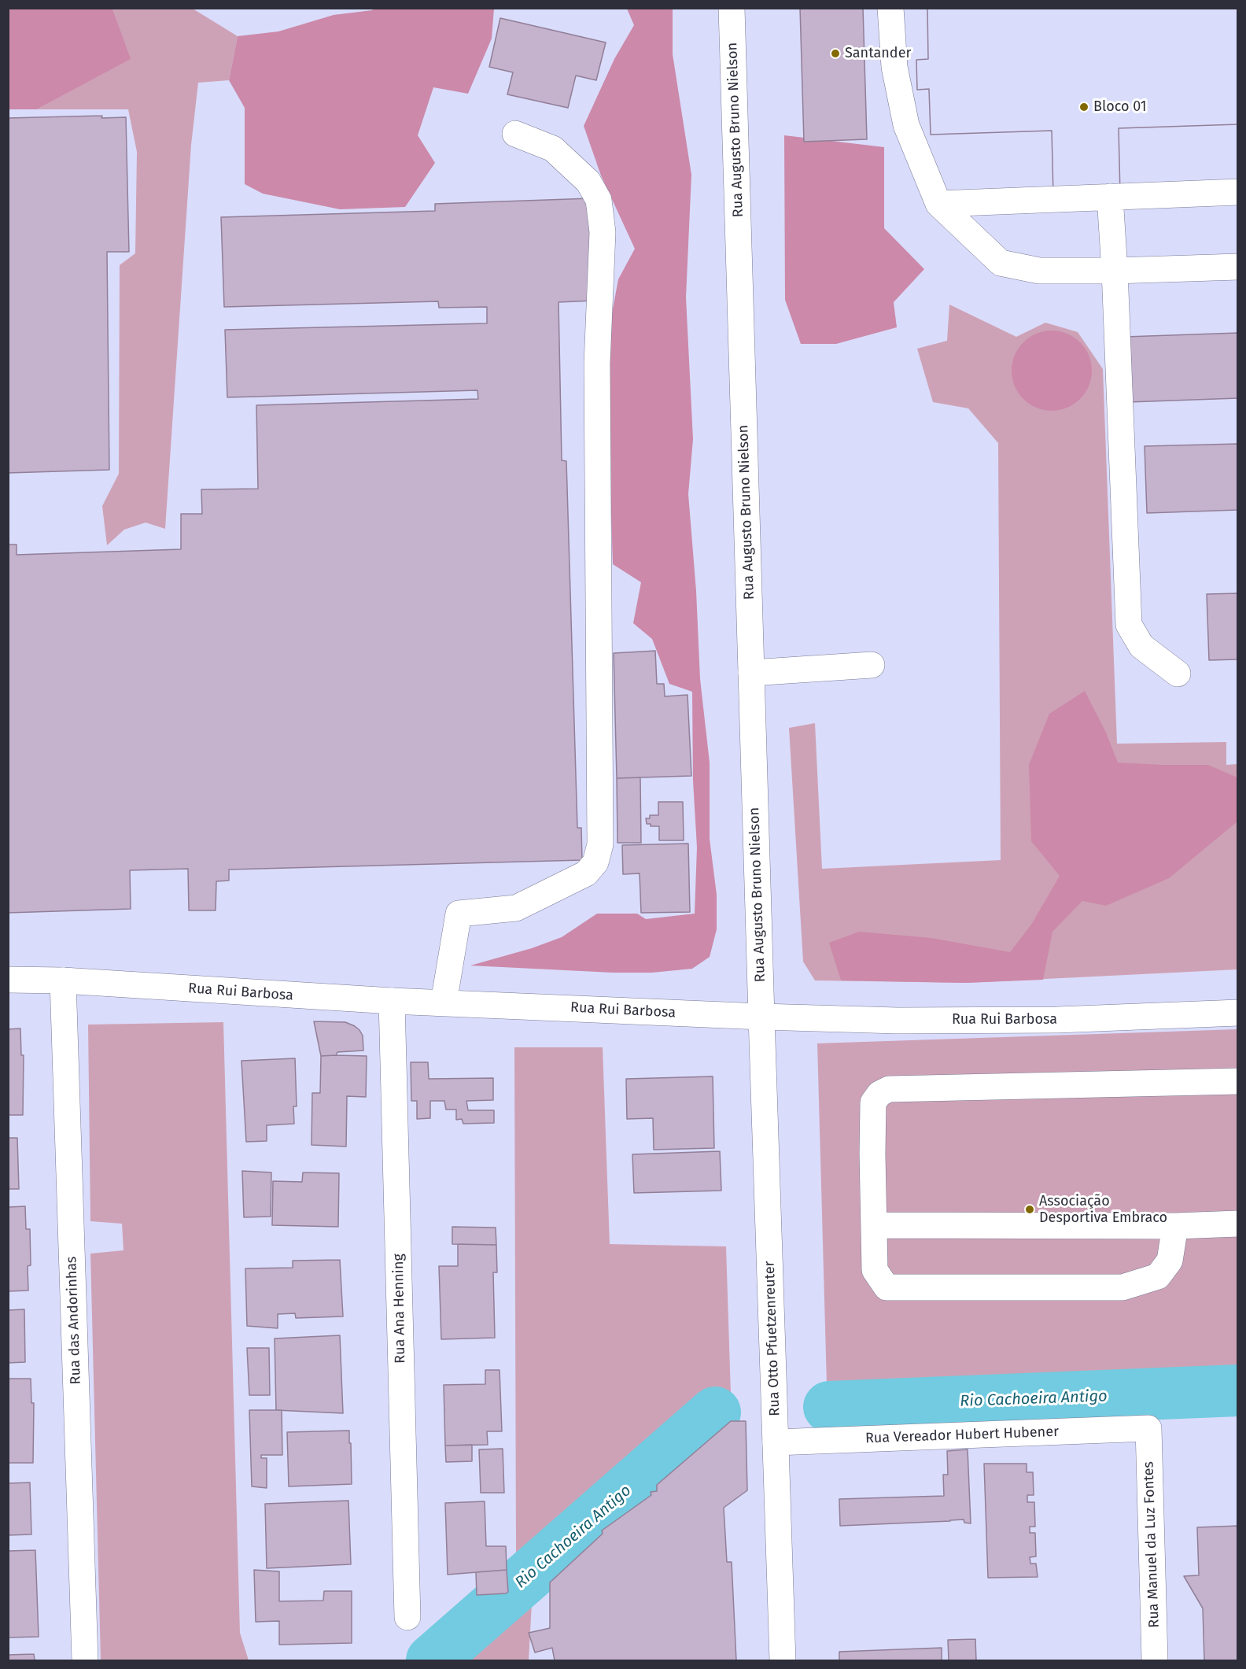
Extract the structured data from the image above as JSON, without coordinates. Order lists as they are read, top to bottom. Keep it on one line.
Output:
{"streets":{"main road":["Rua Augusto Bruno Nielson","Rua Rui Barbosa","Rua Ana Henning","Rua das Andorinhas","Rua Otto Pfuetzenreuter","Rua Vereador Hubert Hubener","Rua Manuel da Luz Fontes"]},"crossings":[["Rua Augusto Bruno Nielson","Rua Rui Barbosa"],["Rua Augusto Bruno Nielson","Rua Otto Pfuetzenreuter"],["Rua Rui Barbosa","Rua Ana Henning"],["Rua Rui Barbosa","Rua das Andorinhas"],["Rua Rui Barbosa","Rua Otto Pfuetzenreuter"],["Rua Otto Pfuetzenreuter","Rua Vereador Hubert Hubener"],["Rua Vereador Hubert Hubener","Rua Manuel da Luz Fontes"]],"water":["Rio Cachoeira Antigo"],"places":["Santander","Bloco 01","Associação Desportiva Embraco"]}
